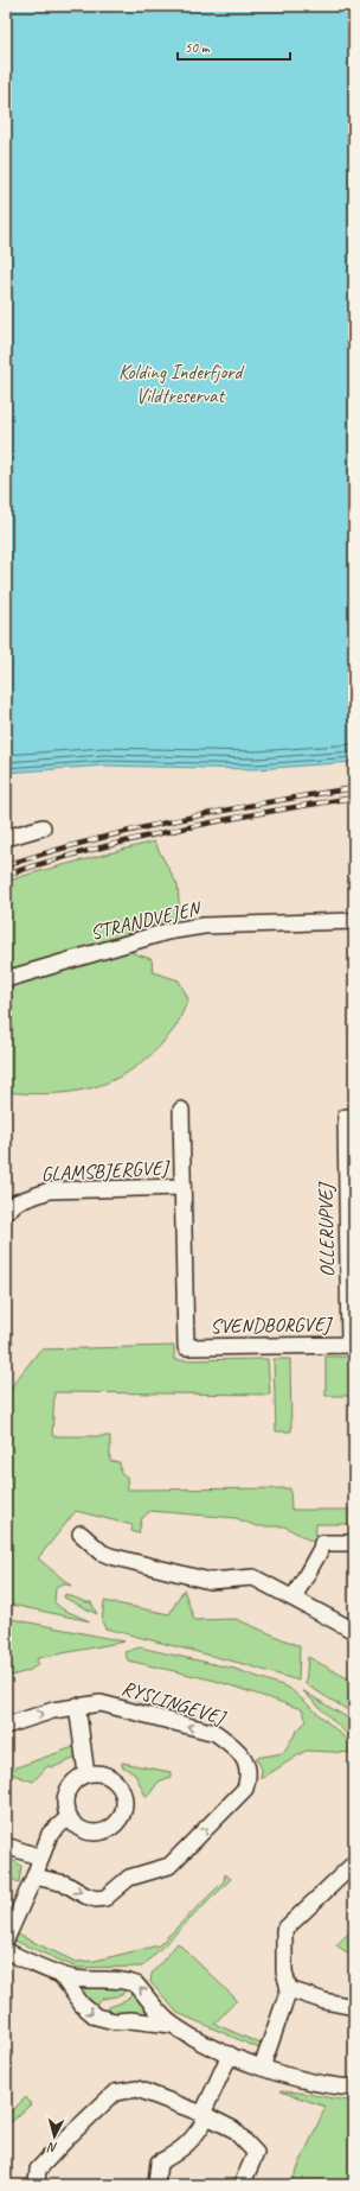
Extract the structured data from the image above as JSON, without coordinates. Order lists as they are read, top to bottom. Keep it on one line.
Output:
{"streets":{"street":["STRANDVEJEN","GLAMSBJERGVEJ","OLLERUPVEJ","SVENDBORGVEJ","RYSLINGEVEJ"]},"crossings":[["GLAMSBJERGVEJ","SVENDBORGVEJ"],["OLLERUPVEJ","SVENDBORGVEJ"]],"parks":["Kolding Inderfjord Vildtreservat"],"scale_bar":"50 m","north":"bottom"}
